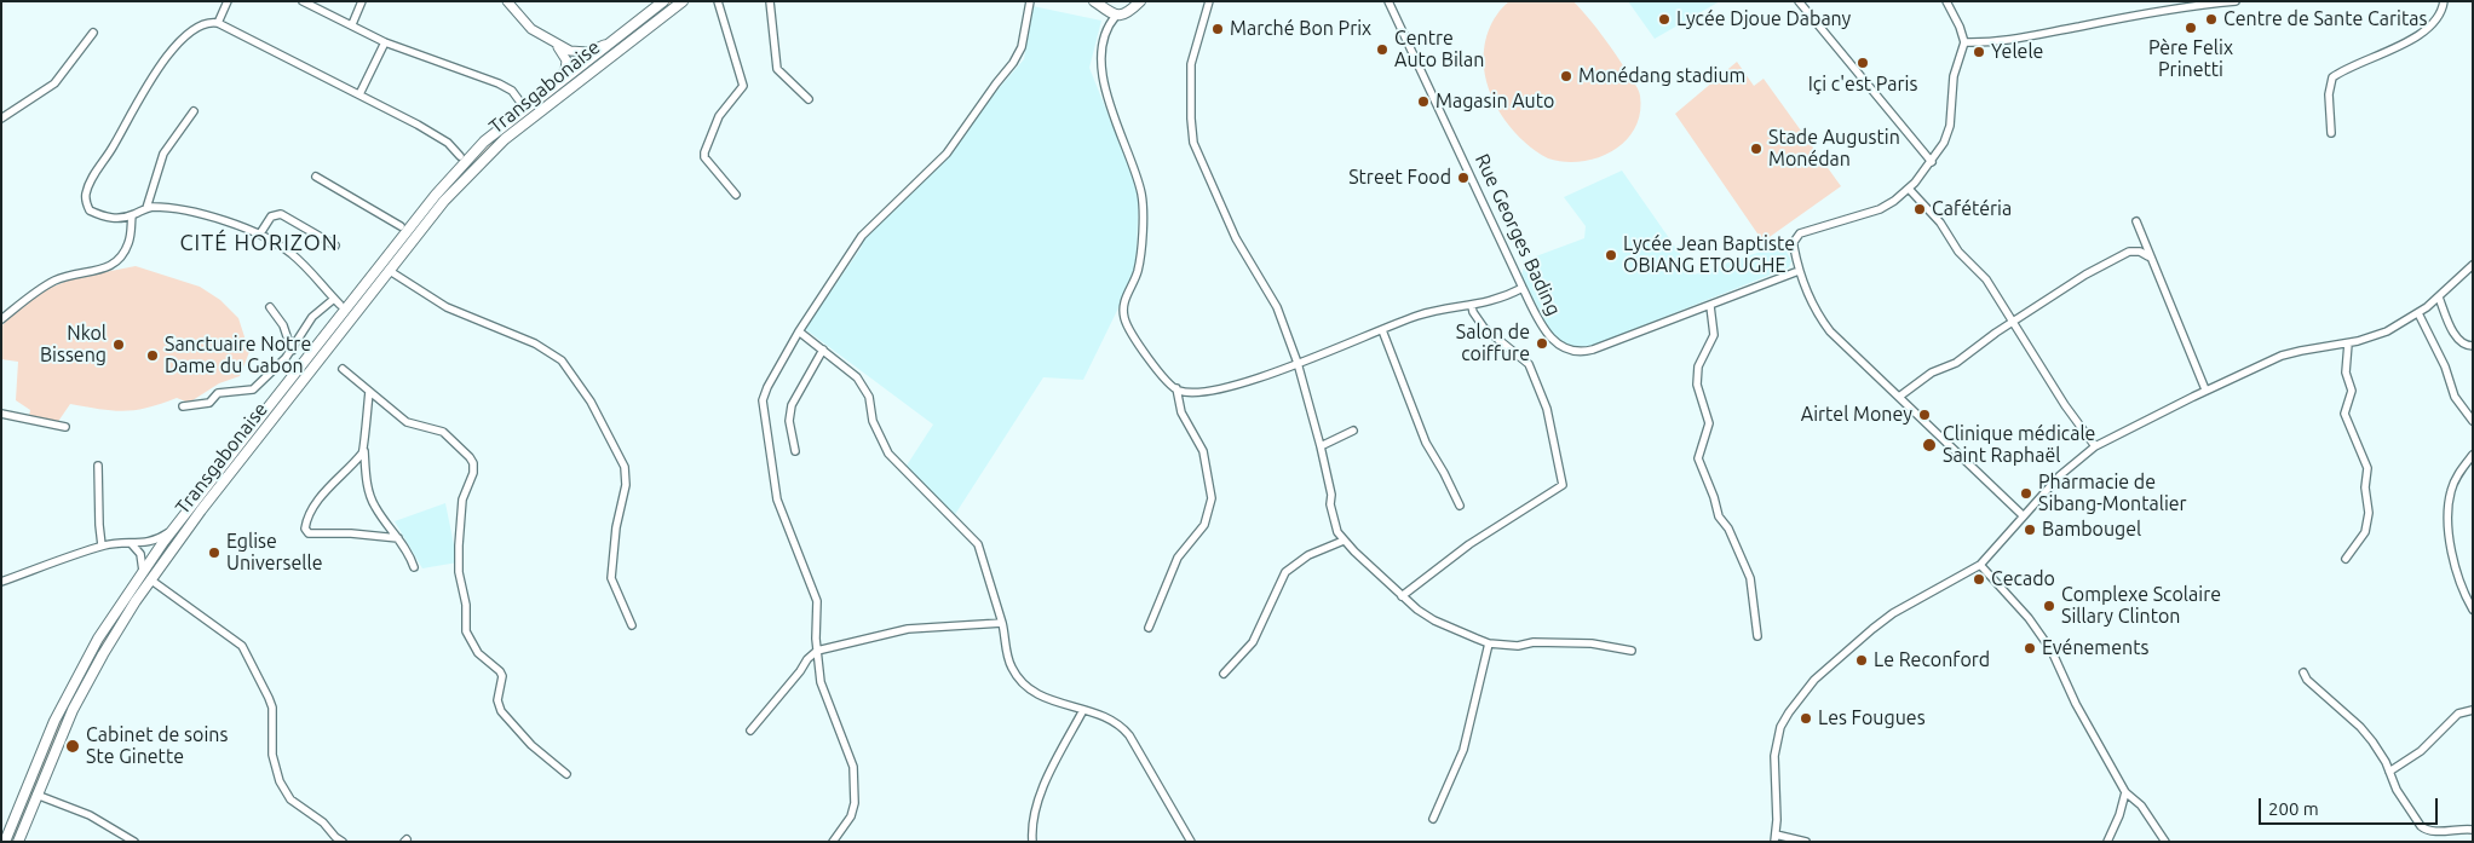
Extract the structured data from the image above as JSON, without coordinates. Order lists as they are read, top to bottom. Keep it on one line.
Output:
{"streets":{"highway":["Transgabonaise"],"street":["Rue Georges Bading"]},"districts":["CITÉ HORIZON"],"places":["Lycée Djoue Dabany","Centre de Sante Caritas","Père Felix Prinetti","Marché Bon Prix","Centre Auto Bilan","Yelele","Içi c'est Paris","Monédang stadium","Magasin Auto","Stade Augustin Monédan","Street Food","Cafétéria","Lycée Jean Baptiste OBIANG ETOUGHE","Salon de coiffure","Nkol Bisseng","Sanctuaire Notre Dame du Gabon","Airtel Money","Clinique médicale Saint Raphaël","Pharmacie de Sibang-Montalier","Bambougel","Eglise Universelle","Cecado","Complexe Scolaire Sillary Clinton","Evénements","Le Reconford","Les Fougues","Cabinet de soins Ste Ginette"],"scale_bar":"200 m"}
